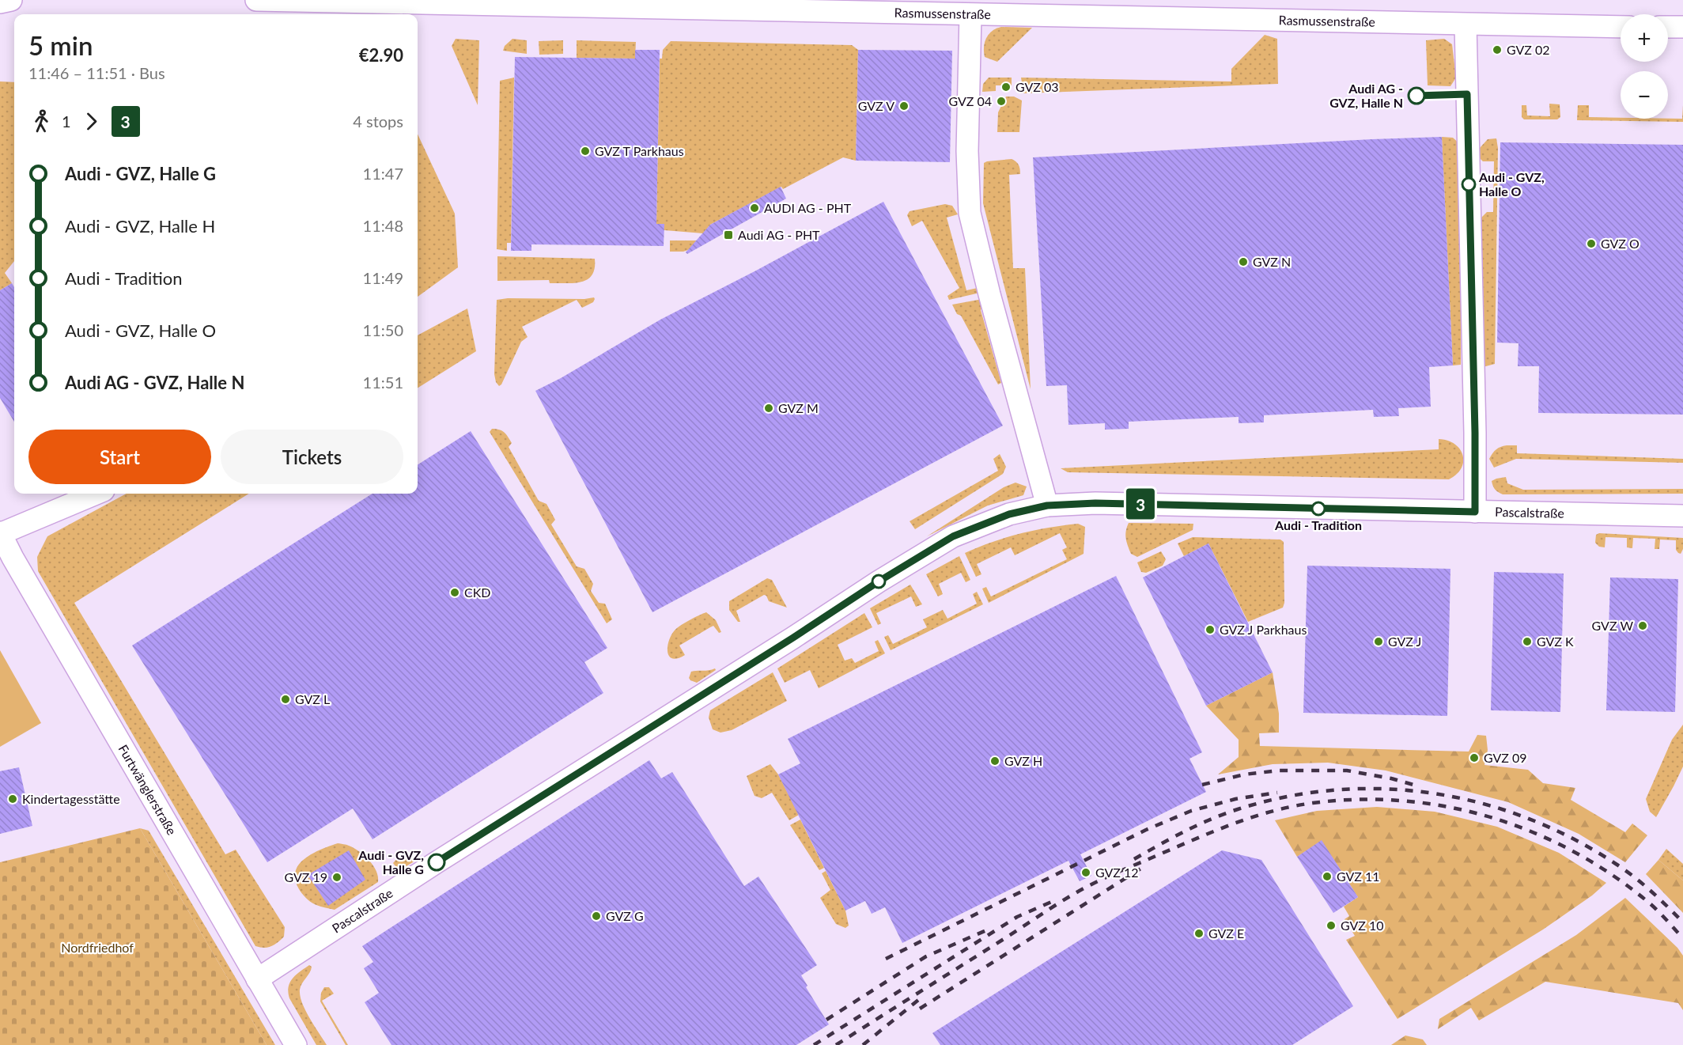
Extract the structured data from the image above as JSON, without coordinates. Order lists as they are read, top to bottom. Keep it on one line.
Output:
{"streets":{"street":["Rasmussenstraße","Pascalstraße","Furtwänglerstraße"]},"crossings":[["Pascalstraße","Furtwänglerstraße"]],"parks":["Nordfriedhof"],"places":{"other":["GVZ 02","GVZ 03","Audi AG - GVZ, Halle N","GVZ 04","GVZ V","GVZ T Parkhaus","Audi - GVZ, Halle O","AUDI AG - PHT","GVZ O","GVZ N","GVZ M","Audi - Tradition","CKD","GVZ W","GVZ J Parkhaus","GVZ J","GVZ K","GVZ L","GVZ 09","GVZ H","Kindertagesstätte","Audi - GVZ, Halle G","GVZ 12","GVZ 11","GVZ 19","GVZ G","GVZ 10","GVZ E"],"transit":["Audi AG - PHT"]},"lines":["bus line 3"],"page":{"on_map":"3","map_buttons":["+","−"],"heading":["5 min","11:46 – 11:51 · Bus","€2.90"],"legs":["1","3","4 stops"],"list":[{"name":"Audi - GVZ, Halle G","value":"11:47"},{"name":"Audi - GVZ, Halle H","value":"11:48"},{"name":"Audi - Tradition","value":"11:49"},{"name":"Audi - GVZ, Halle O","value":"11:50"},{"name":"Audi AG - GVZ, Halle N","value":"11:51"}],"buttons":["Start","Tickets"]}}
